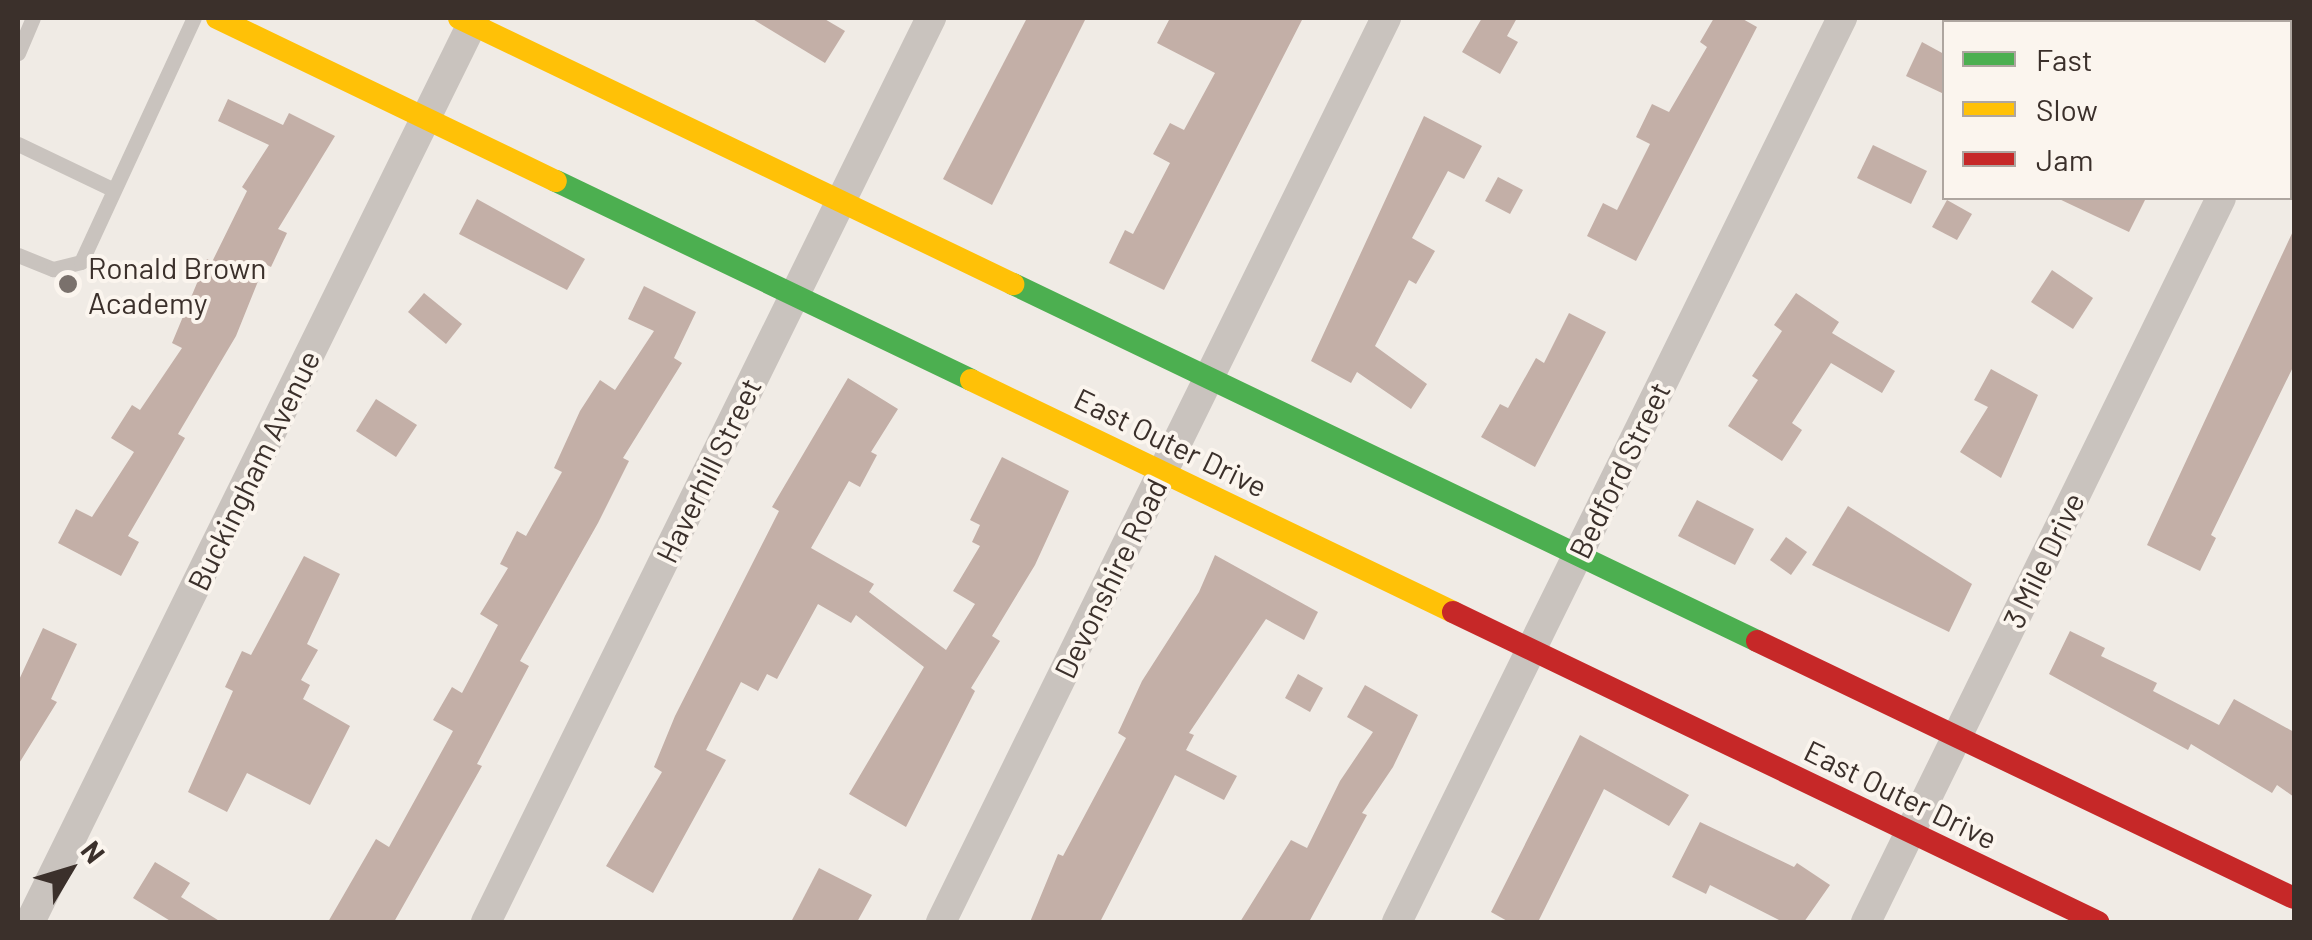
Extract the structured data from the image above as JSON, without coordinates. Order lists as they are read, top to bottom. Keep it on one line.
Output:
{"streets":{"street":["East Outer Drive","Buckingham Avenue","Haverhill Street","Bedford Street","3 Mile Drive","Devonshire Road"]},"crossings":[["East Outer Drive","Buckingham Avenue"],["East Outer Drive","Haverhill Street"],["East Outer Drive","Bedford Street"],["East Outer Drive","3 Mile Drive"],["East Outer Drive","Devonshire Road"]],"places":["Ronald Brown Academy"],"legend":["Fast","Slow","Jam"],"north":"top right"}
